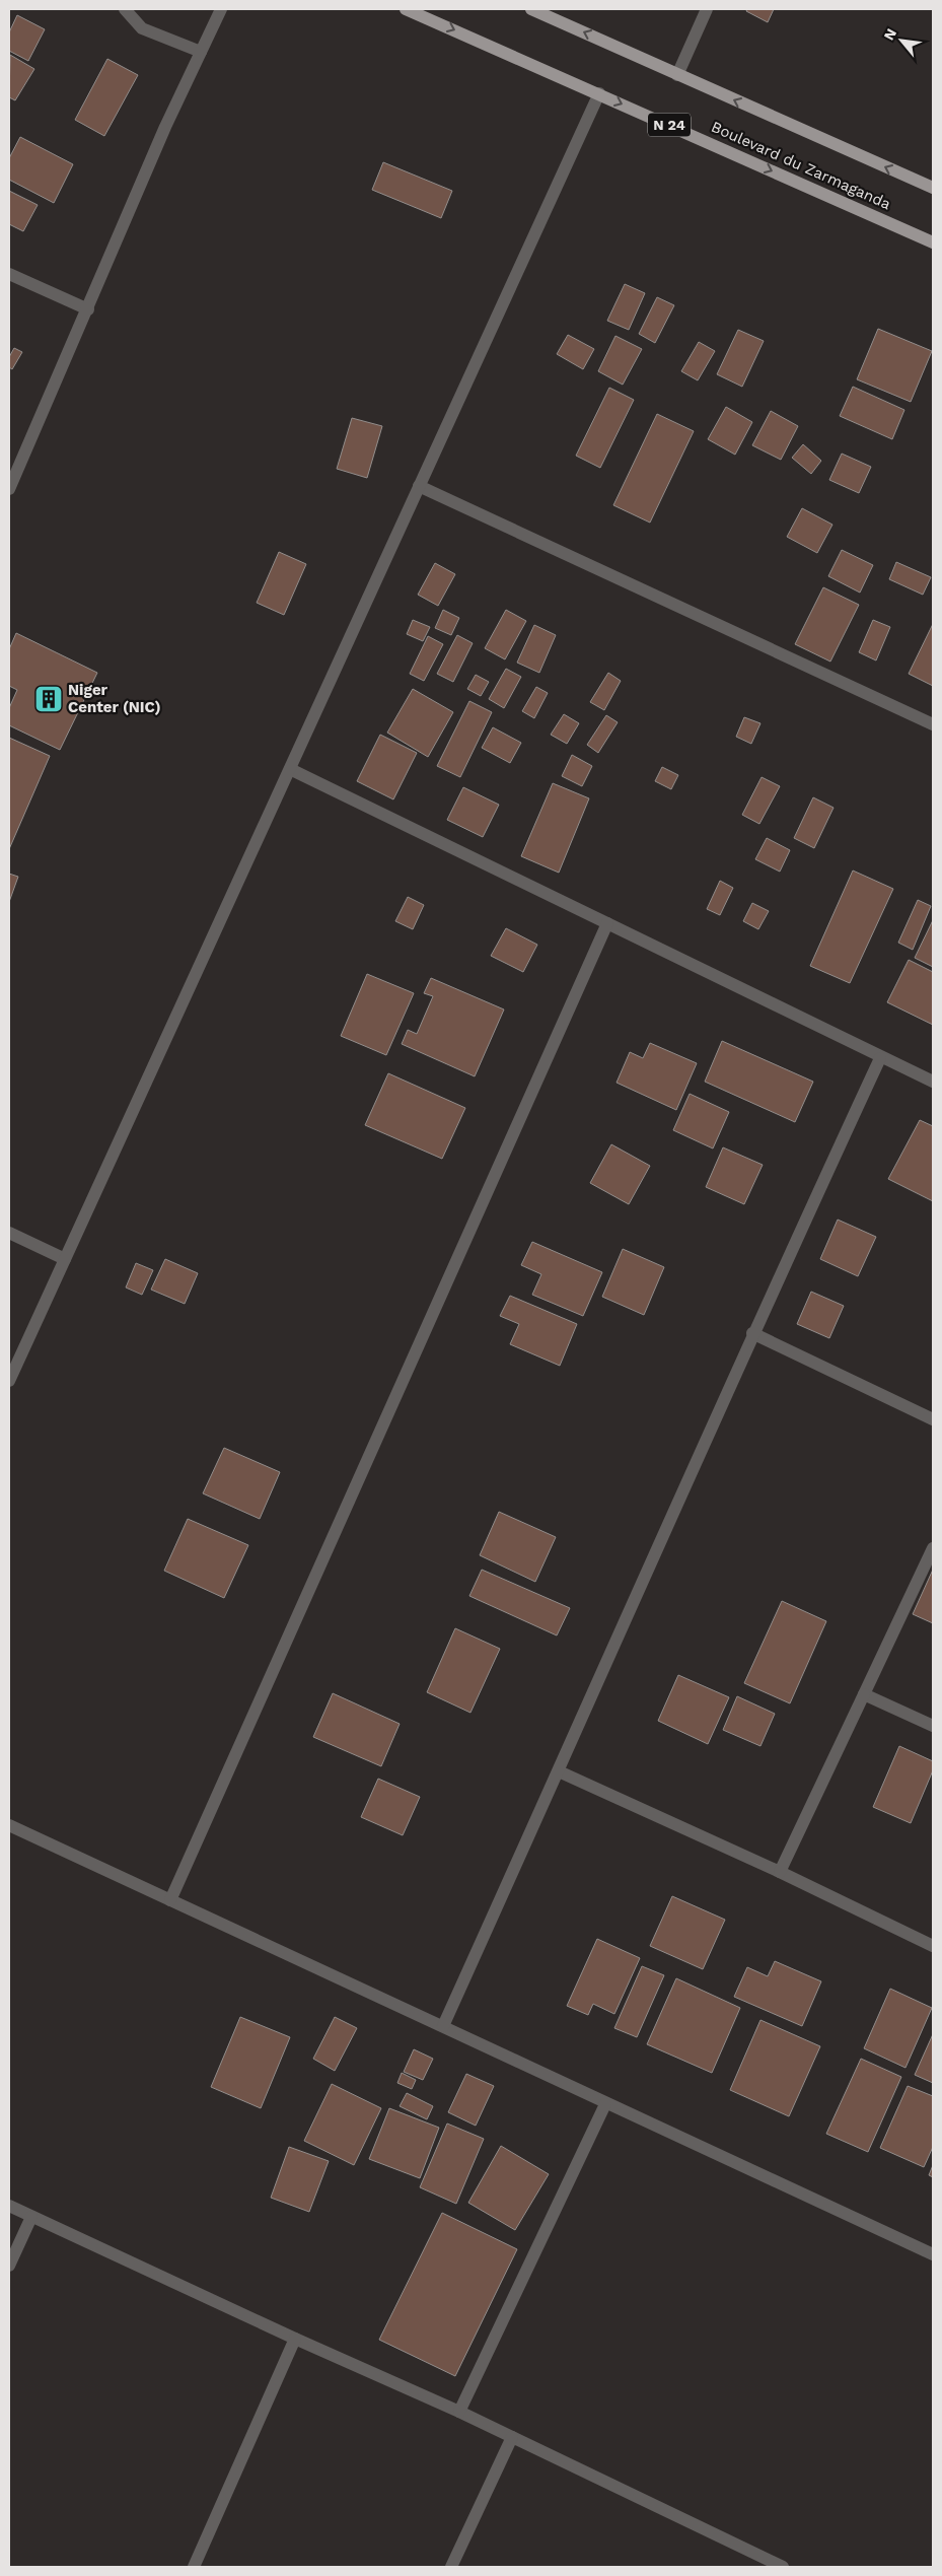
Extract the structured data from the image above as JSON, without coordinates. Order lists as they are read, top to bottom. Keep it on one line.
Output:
{"streets":{"main road":["N 24","Boulevard du Zarmaganda"]},"places":{"building":["Niger Center (NIC)"]},"north":"top left"}
